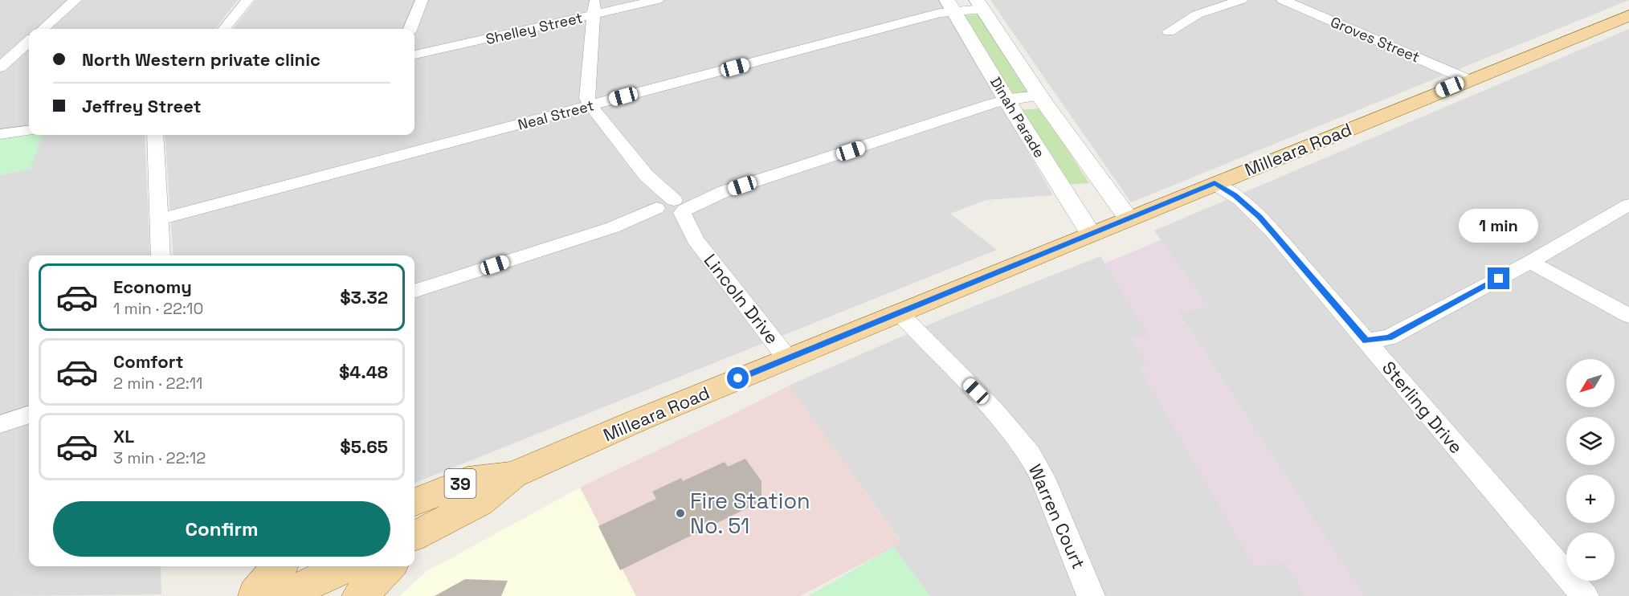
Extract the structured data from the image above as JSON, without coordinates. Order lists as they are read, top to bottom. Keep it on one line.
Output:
{"streets":{"main road":["Milleara Road","39"],"street":["Shelley Street","Groves Street","Neal Street","Dinah Parade","Lincoln Drive","Sterling Drive","Warren Court"]},"crossings":[["Groves Street","Milleara Road"],["Neal Street","Dinah Parade"],["Dinah Parade","Milleara Road"],["Milleara Road","Lincoln Drive"],["Milleara Road","Sterling Drive"],["Milleara Road","Warren Court"]],"places":["Fire Station No. 51"],"north":"bottom left","page":{"banner":["North Western private clinic","Jeffrey Street"],"bubble":"1 min","list":[{"name":"Economy","note":"1 min · 22:10","value":"$3.32"},{"name":"Comfort","note":"2 min · 22:11","value":"$4.48"},{"name":"XL","note":"3 min · 22:12","value":"$5.65"}],"map_buttons":["+","−"],"buttons":"Confirm"}}
